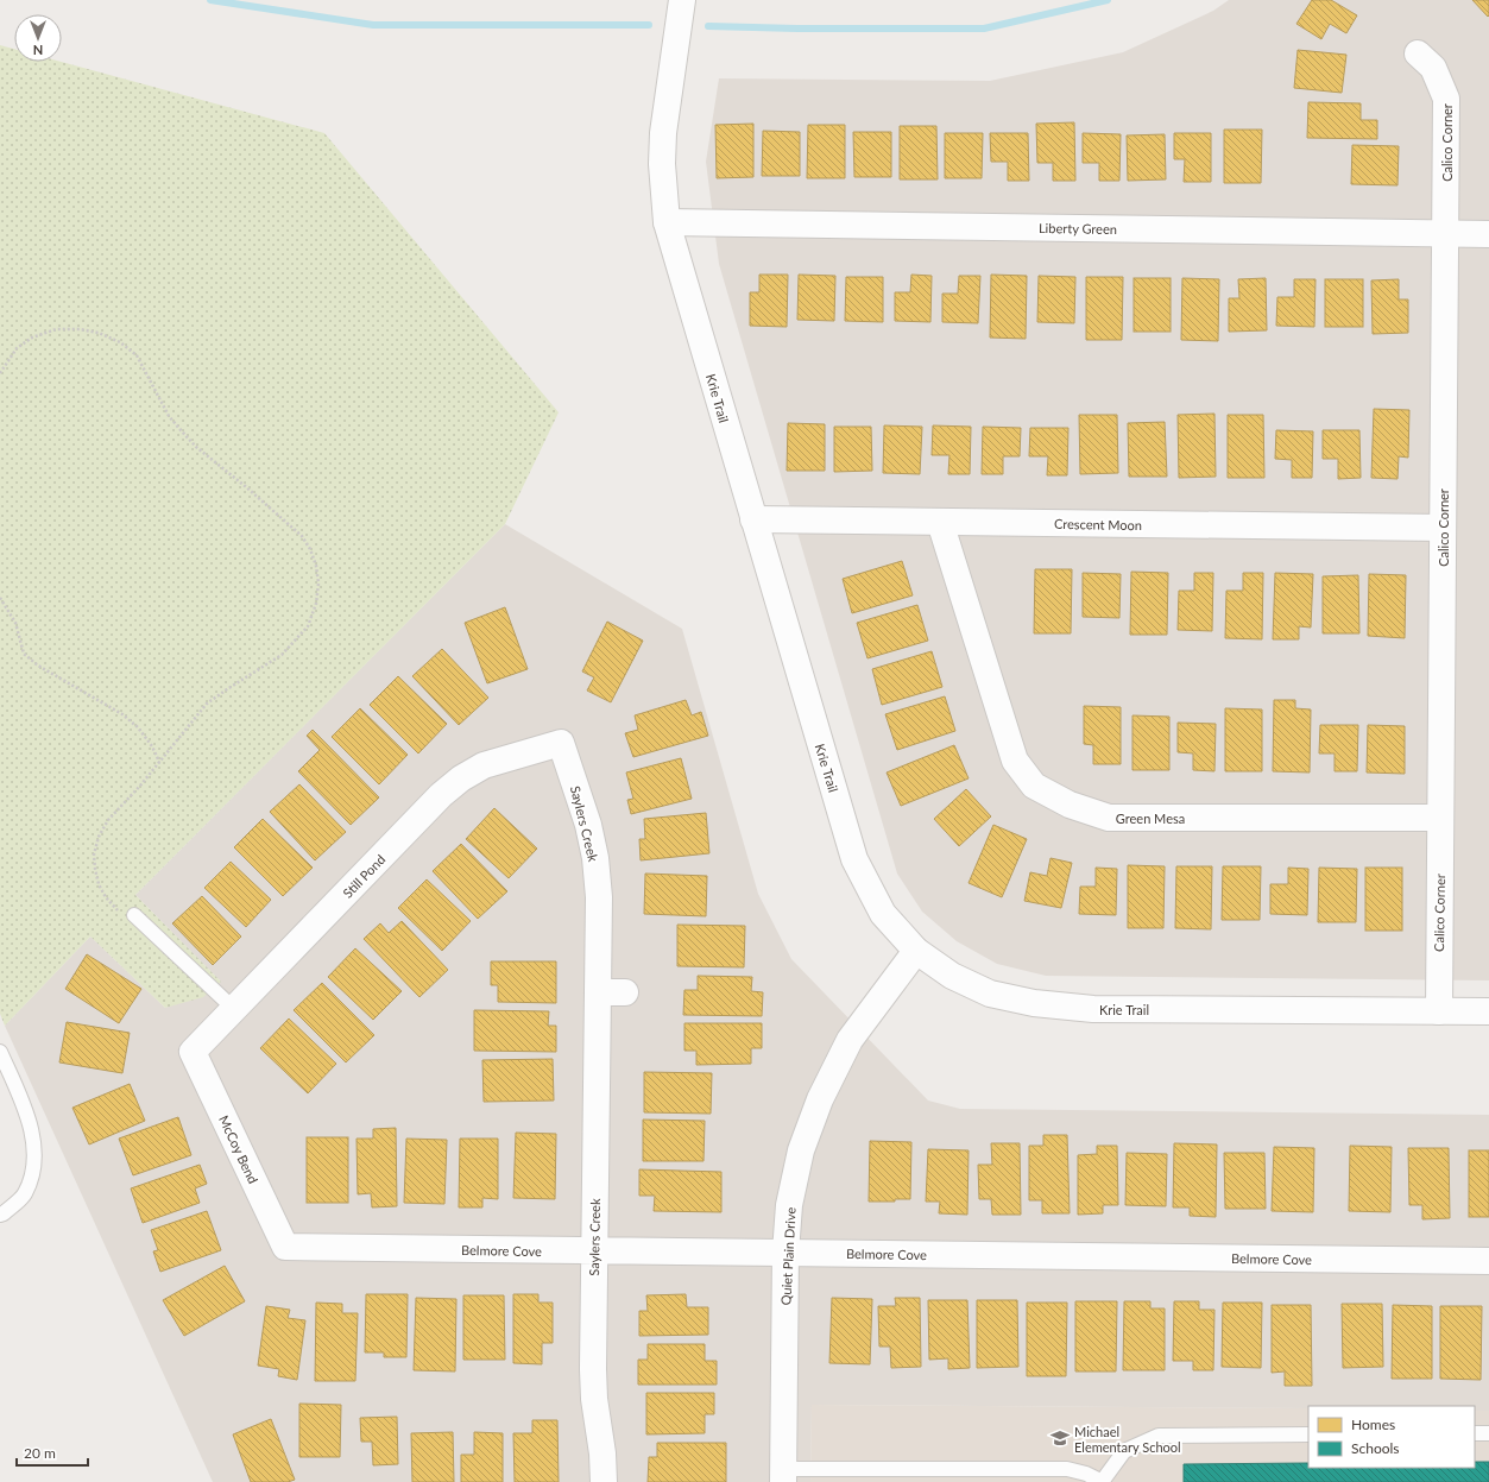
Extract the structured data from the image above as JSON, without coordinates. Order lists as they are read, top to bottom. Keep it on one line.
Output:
{"streets":{"street":["Calico Corner","Liberty Green","Krie Trail","Crescent Moon","Green Mesa","Saylers Creek","Still Pond","McCoy Bend","Belmore Cove","Quiet Plain Drive"]},"crossings":[["Calico Corner","Liberty Green"],["Calico Corner","Krie Trail"],["Calico Corner","Crescent Moon"],["Calico Corner","Green Mesa"],["Liberty Green","Krie Trail"],["Krie Trail","Crescent Moon"],["Krie Trail","Quiet Plain Drive"],["Crescent Moon","Green Mesa"],["Saylers Creek","Still Pond"],["Saylers Creek","Belmore Cove"],["Still Pond","McCoy Bend"],["McCoy Bend","Belmore Cove"],["Belmore Cove","Quiet Plain Drive"]],"places":{"school or university":["Michael Elementary School"]},"legend":["Homes","Schools"],"scale_bar":"20 m","north":"bottom"}
